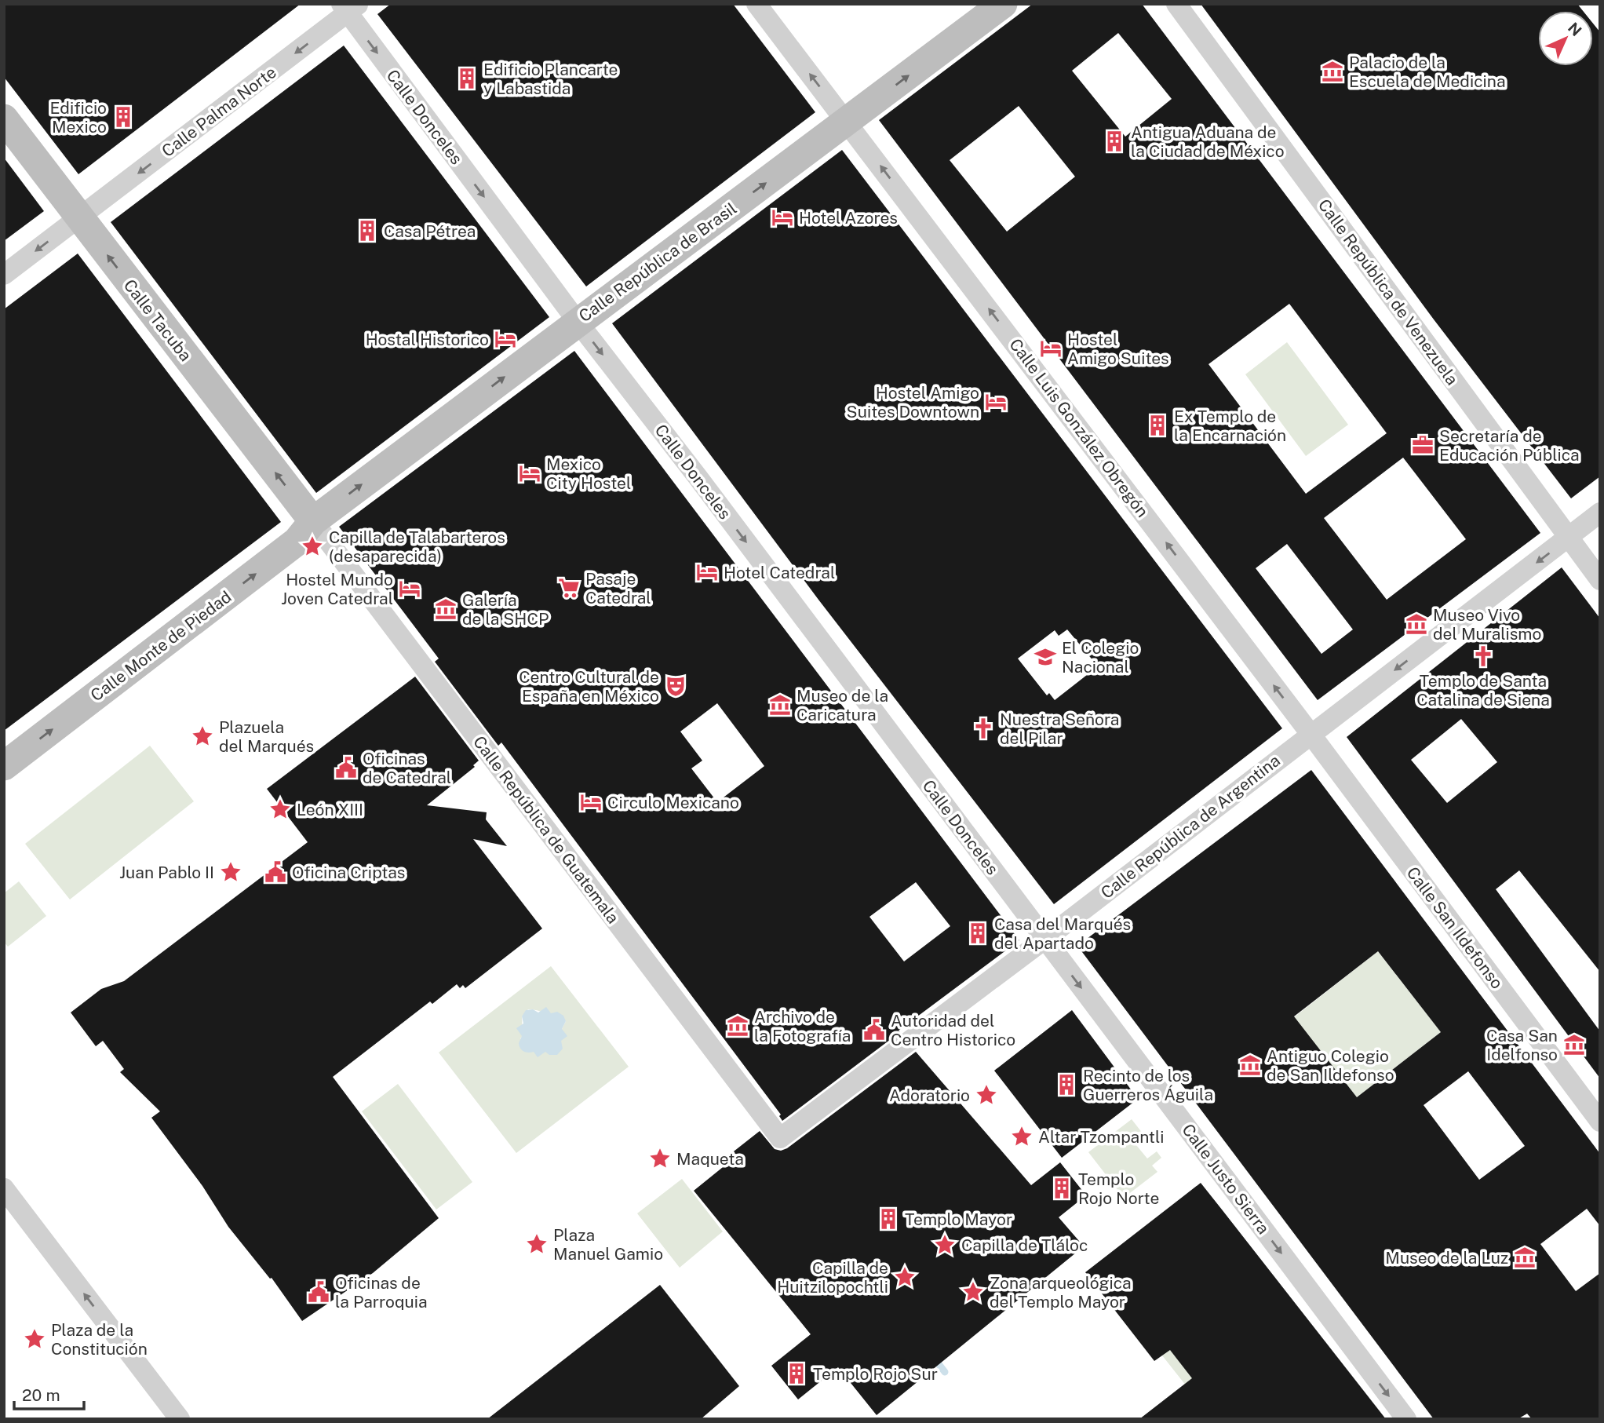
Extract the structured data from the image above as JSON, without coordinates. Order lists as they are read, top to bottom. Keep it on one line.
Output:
{"streets":{"street":["Calle Palma Norte","Calle Donceles","Calle República de Brasil","Calle República de Venezuela","Calle Tacuba","Calle Luis González Obregón","Calle Monte de Piedad","Calle República de Argentina","Calle República de Guatemala","Calle San Ildefonso","Calle Justo Sierra"]},"crossings":[["Calle Palma Norte","Calle Donceles"],["Calle Palma Norte","Calle Tacuba"],["Calle Donceles","Calle República de Brasil"],["Calle Donceles","Calle República de Argentina"],["Calle Donceles","Calle Justo Sierra"],["Calle República de Brasil","Calle Tacuba"],["Calle República de Brasil","Calle Luis González Obregón"],["Calle República de Brasil","Calle Monte de Piedad"],["Calle República de Brasil","Calle República de Guatemala"],["Calle República de Venezuela","Calle República de Argentina"],["Calle Tacuba","Calle Monte de Piedad"],["Calle Tacuba","Calle República de Guatemala"],["Calle Luis González Obregón","Calle República de Argentina"],["Calle Luis González Obregón","Calle San Ildefonso"],["Calle Monte de Piedad","Calle República de Guatemala"],["Calle República de Argentina","Calle República de Guatemala"],["Calle República de Argentina","Calle San Ildefonso"],["Calle República de Argentina","Calle Justo Sierra"]],"one_way":["Calle Palma Norte","Calle Donceles","Calle República de Brasil","Calle Tacuba","Calle Luis González Obregón","Calle Monte de Piedad","Calle Justo Sierra"],"places":{"museum":["Palacio de la Escuela de Medicina","Galería de la SHCP","Museo Vivo del Muralismo","Museo de la Caricatura","Archivo de la Fotografía","Casa San Idelfonso","Antiguo Colegio de San Ildefonso","Museo de la Luz"],"building":["Edificio Plancarte y Labastida","Edificio Mexico","Antigua Aduana de la Ciudad de México","Casa Pétrea","Ex Templo de la Encarnación","Casa del Marqués del Apartado","Recinto de los Guerreros Águila","Templo Rojo Norte","Templo Mayor","Templo Rojo Sur"],"hotel":["Hotel Azores","Hostal Historico","Hostel Amigo Suites","Hostel Amigo Suites Downtown","Mexico City Hostel","Hotel Catedral","Hostel Mundo Joven Catedral","Circulo Mexicano"],"office":["Secretaría de Educación Pública"],"place":["Capilla de Talabarteros (desaparecida)","Plazuela del Marqués","León XIII","Juan Pablo II","Adoratorio","Altar Tzompantli","Maqueta","Plaza Manuel Gamio","Capilla de Tláloc","Capilla de Huitzilopochtli","Zona arqueológica del Templo Mayor","Plaza de la Constitución"],"supermarket":["Pasaje Catedral"],"church":["Templo de Santa Catalina de Siena","Nuestra Señora del Pilar"],"school or university":["El Colegio Nacional"],"theatre":["Centro Cultural de España en México"],"public building":["Oficinas de Catedral","Oficina Criptas","Autoridad del Centro Historico","Oficinas de la Parroquia"]},"scale_bar":"20 m","north":"top right"}
